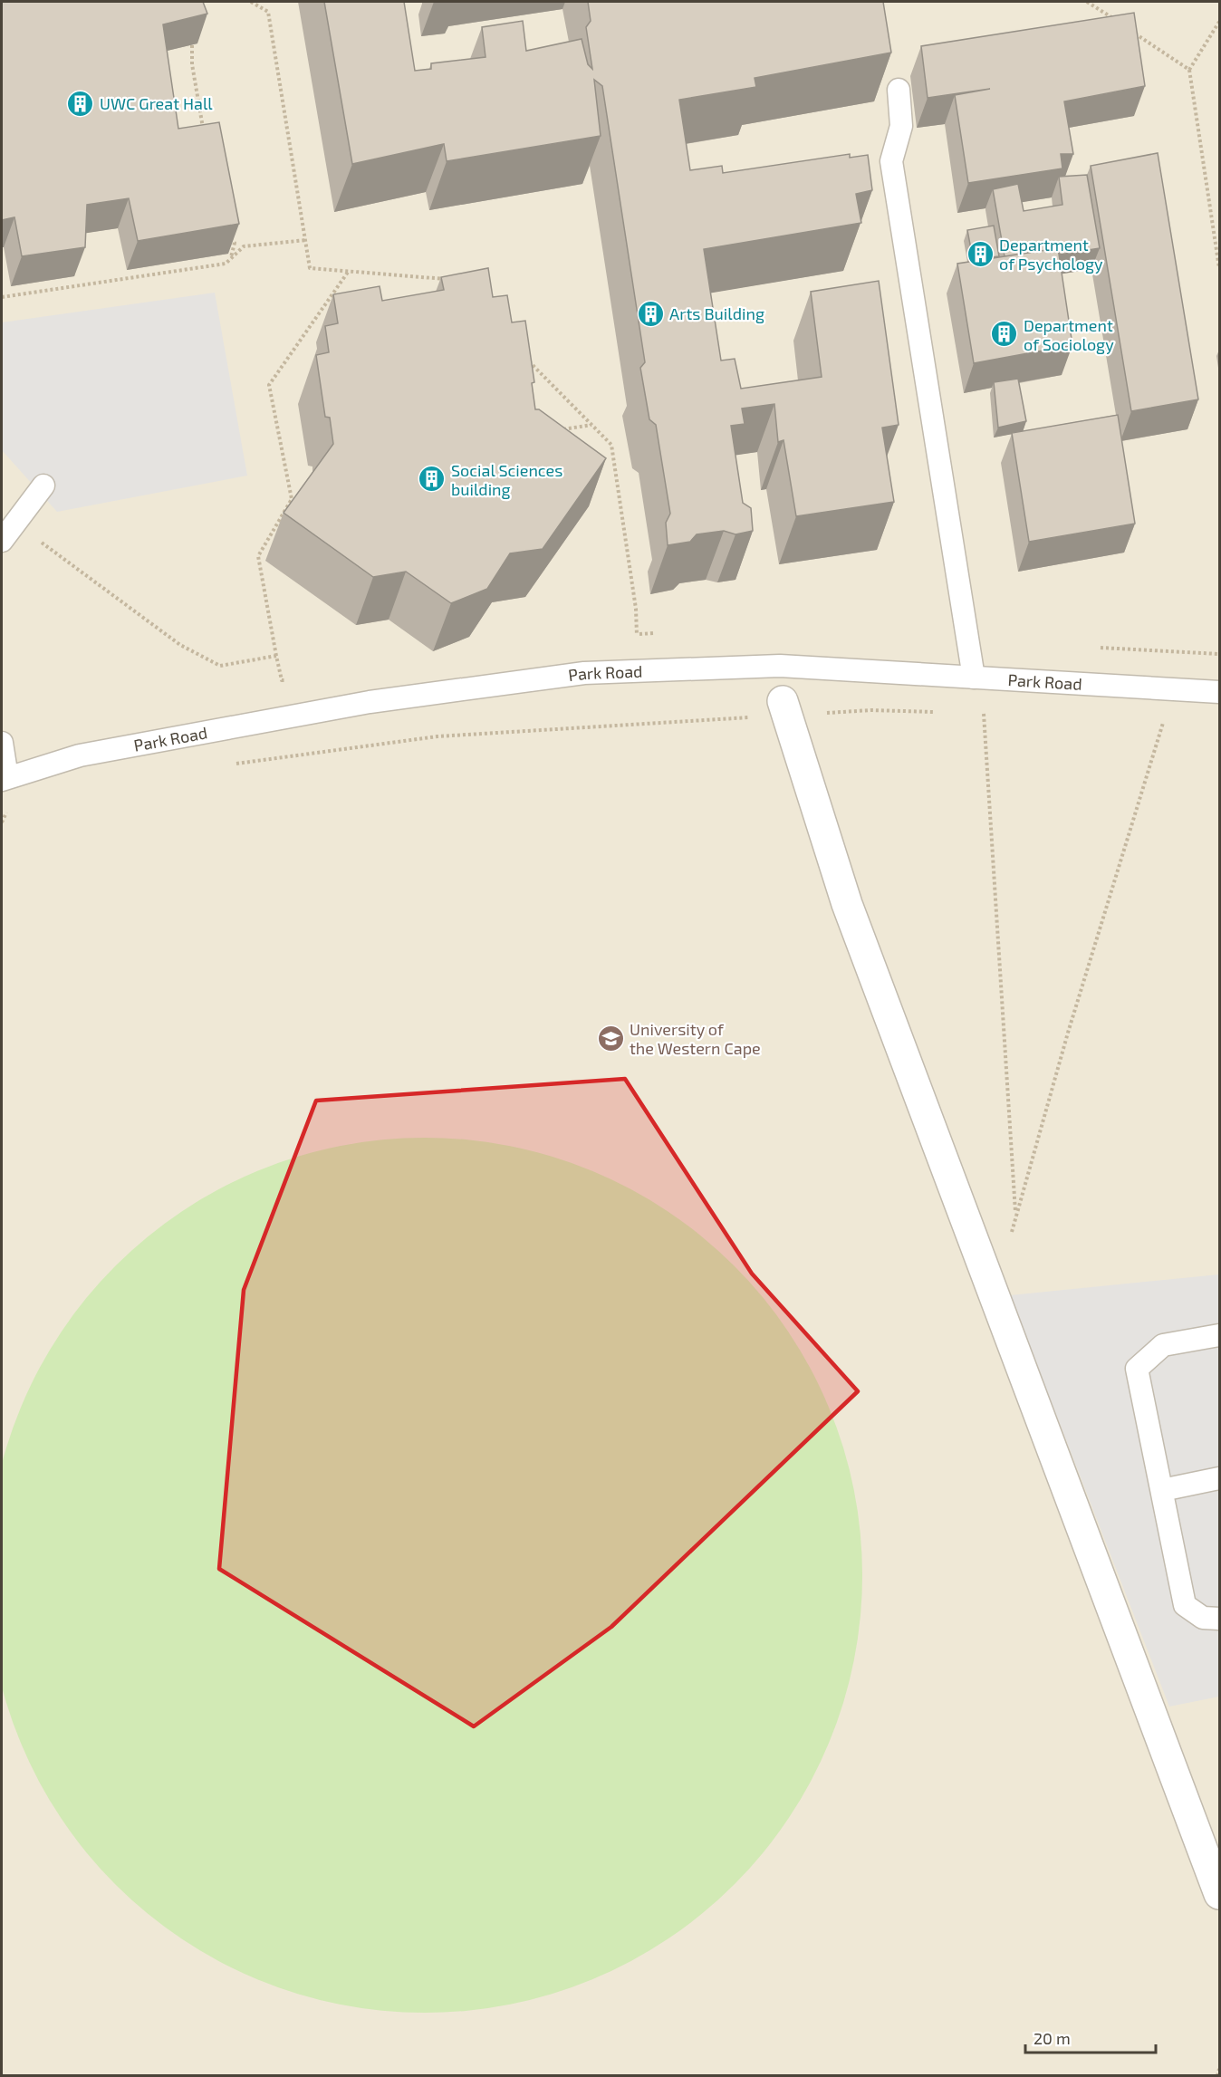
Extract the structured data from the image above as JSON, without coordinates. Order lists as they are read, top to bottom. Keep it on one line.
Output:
{"streets":{"lane":["Park Road"]},"places":{"building":["UWC Great Hall","Department of Psychology","Arts Building","Department of Sociology","Social Sciences building"],"school or university":["University of the Western Cape"]},"scale_bar":"20 m"}
